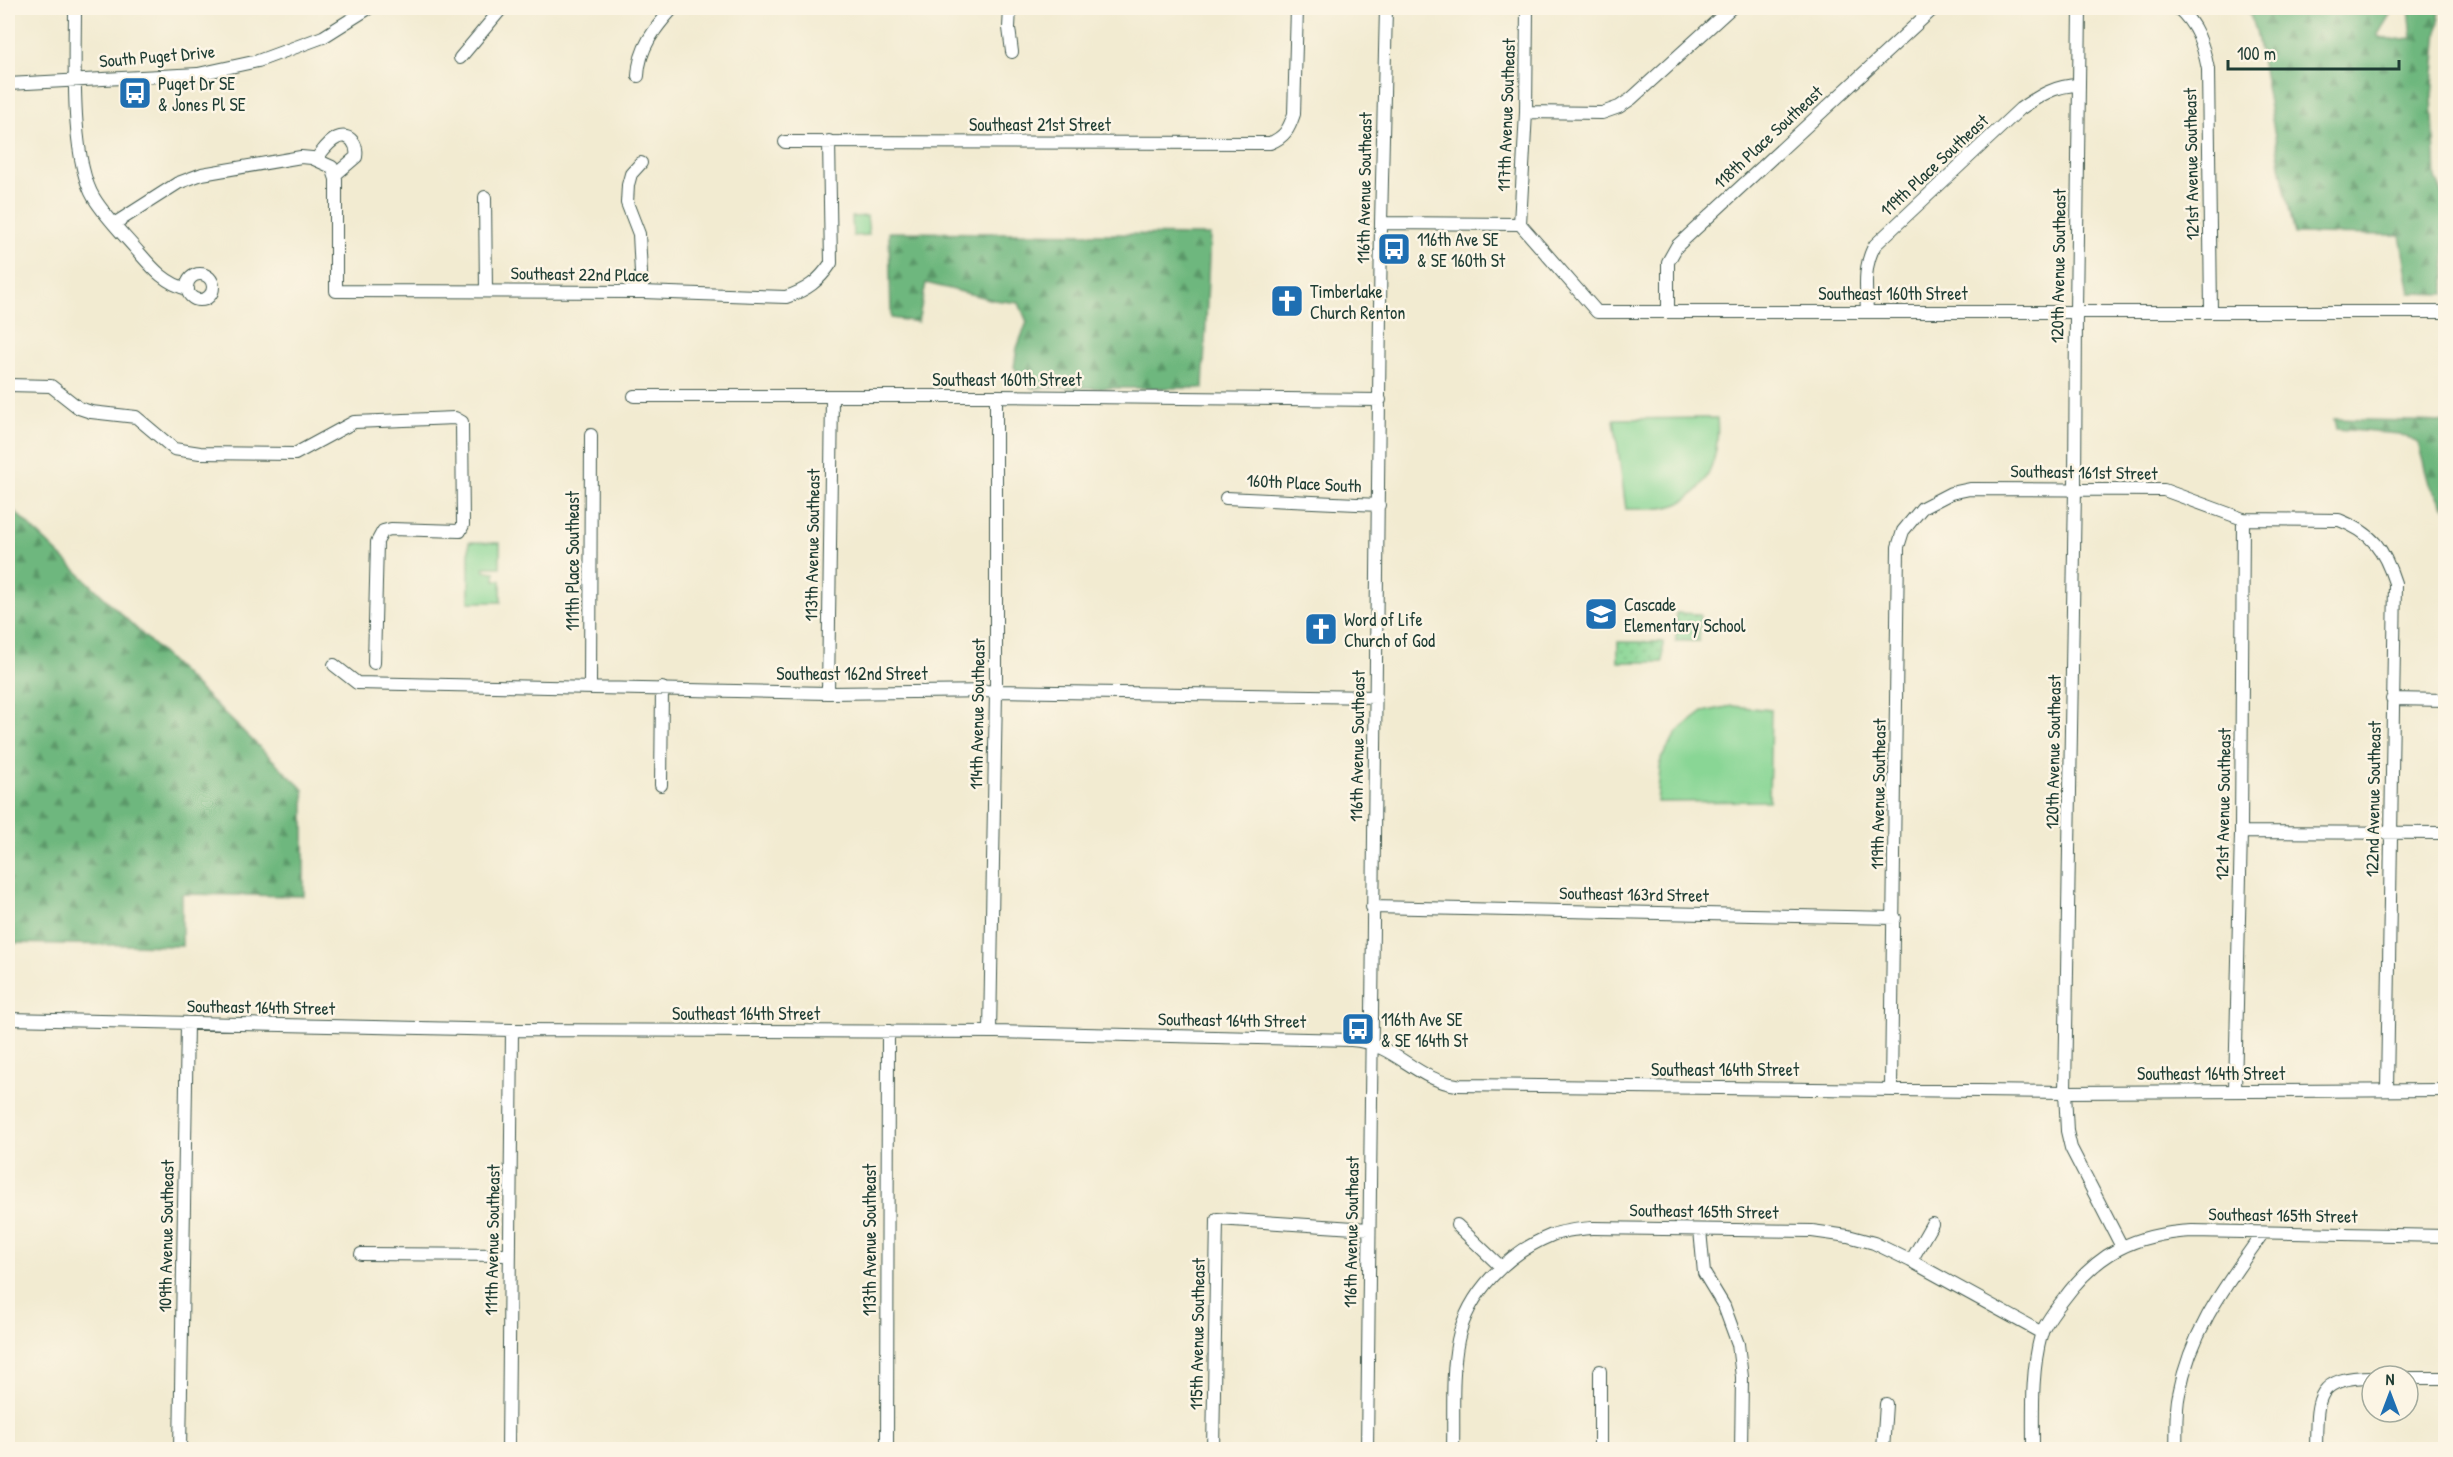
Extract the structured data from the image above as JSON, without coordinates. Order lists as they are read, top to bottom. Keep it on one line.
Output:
{"streets":{"street":["South Puget Drive","117th Avenue Southeast","Southeast 21st Street","118th Place Southeast","121st Avenue Southeast","119th Place Southeast","116th Avenue Southeast","120th Avenue Southeast","Southeast 22nd Place","Southeast 160th Street","Southeast 161st Street","160th Place South","113th Avenue Southeast","111th Place Southeast","Southeast 162nd Street","114th Avenue Southeast","119th Avenue Southeast","122nd Avenue Southeast","Southeast 163rd Street","Southeast 164th Street","Southeast 165th Street","109th Avenue Southeast","111th Avenue Southeast","115th Avenue Southeast"]},"crossings":[["117th Avenue Southeast","Southeast 160th Street"],["Southeast 21st Street","Southeast 22nd Place"],["118th Place Southeast","Southeast 160th Street"],["121st Avenue Southeast","Southeast 160th Street"],["121st Avenue Southeast","Southeast 161st Street"],["121st Avenue Southeast","Southeast 164th Street"],["119th Place Southeast","120th Avenue Southeast"],["119th Place Southeast","Southeast 160th Street"],["116th Avenue Southeast","Southeast 160th Street"],["116th Avenue Southeast","160th Place South"],["116th Avenue Southeast","Southeast 162nd Street"],["116th Avenue Southeast","Southeast 163rd Street"],["116th Avenue Southeast","Southeast 164th Street"],["116th Avenue Southeast","115th Avenue Southeast"],["120th Avenue Southeast","Southeast 160th Street"],["120th Avenue Southeast","Southeast 161st Street"],["120th Avenue Southeast","Southeast 164th Street"],["120th Avenue Southeast","Southeast 165th Street"],["Southeast 160th Street","113th Avenue Southeast"],["Southeast 160th Street","114th Avenue Southeast"],["Southeast 161st Street","119th Avenue Southeast"],["Southeast 161st Street","122nd Avenue Southeast"],["113th Avenue Southeast","Southeast 162nd Street"],["113th Avenue Southeast","Southeast 164th Street"],["111th Place Southeast","Southeast 162nd Street"],["Southeast 162nd Street","114th Avenue Southeast"],["114th Avenue Southeast","Southeast 164th Street"],["119th Avenue Southeast","Southeast 163rd Street"],["119th Avenue Southeast","Southeast 164th Street"],["122nd Avenue Southeast","Southeast 164th Street"],["Southeast 164th Street","109th Avenue Southeast"],["Southeast 164th Street","111th Avenue Southeast"]],"places":{"bus stop":["Puget Dr SE & Jones Pl SE","116th Ave SE & SE 160th St","116th Ave SE & SE 164th St"],"church":["Timberlake Church Renton","Word of Life Church of God"],"school or university":["Cascade Elementary School"]},"scale_bar":"100 m","north":"top"}
